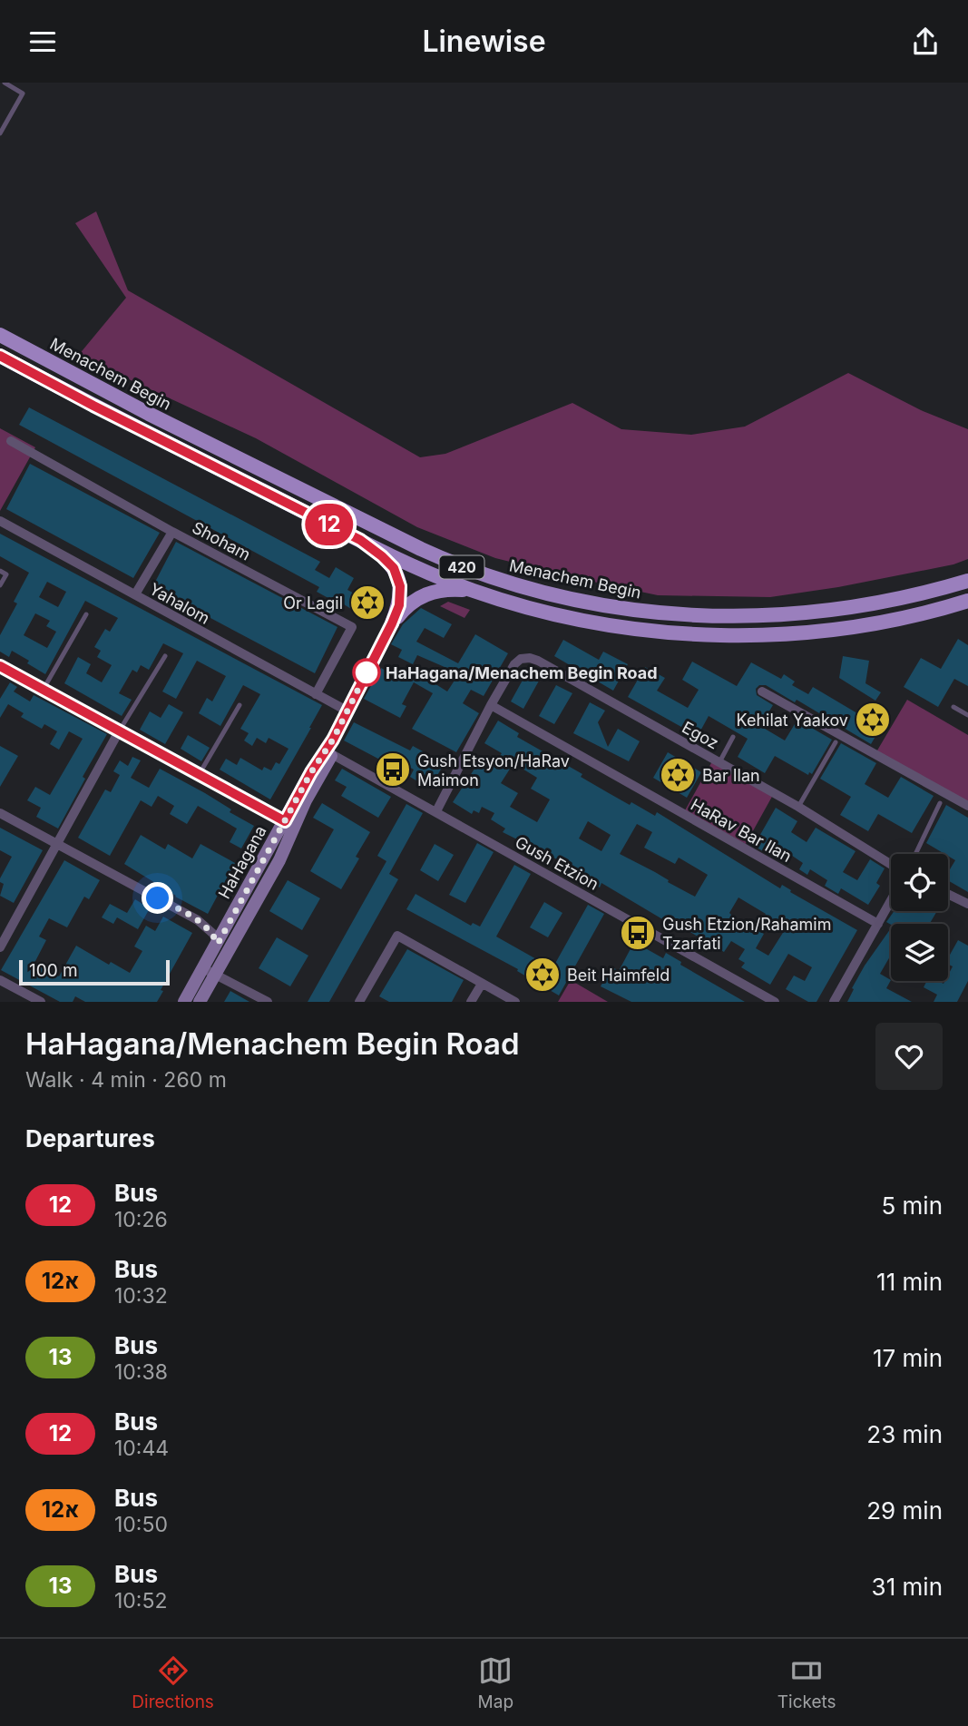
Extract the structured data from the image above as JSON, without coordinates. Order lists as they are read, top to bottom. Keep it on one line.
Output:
{"streets":{"main road":["Menachem Begin","420"],"street":["Shoham","Yahalom","Egoz","HaRav Bar Ilan","HaHagana","Gush Etzion"]},"crossings":[["Shoham","Yahalom"],["Yahalom","HaHagana"],["Egoz","HaRav Bar Ilan"],["HaHagana","Gush Etzion"]],"places":{"synagogue":["Or Lagil","Kehilat Yaakov","Bar Ilan","Beit Haimfeld"],"other":["HaHagana/Menachem Begin Road"],"bus stop":["Gush Etsyon/HaRav Maimon","Gush Etzion/Rahamim Tzarfati"]},"lines":["bus line 12"],"scale_bar":"100 m","page":{"header":"Linewise","on_map":"12","scale":"100 m","heading":[["HaHagana/Menachem Begin Road","Walk · 4 min · 260 m"],"Departures"],"list":[{"mark":"12","name":"Bus","note":"10:26","value":"5 min"},{"mark":"12א","name":"Bus","note":"10:32","value":"11 min"},{"mark":"13","name":"Bus","note":"10:38","value":"17 min"},{"mark":"12","name":"Bus","note":"10:44","value":"23 min"},{"mark":"12א","name":"Bus","note":"10:50","value":"29 min"},{"mark":"13","name":"Bus","note":"10:52","value":"31 min"}],"tabs":["Directions","Map","Tickets"]}}
